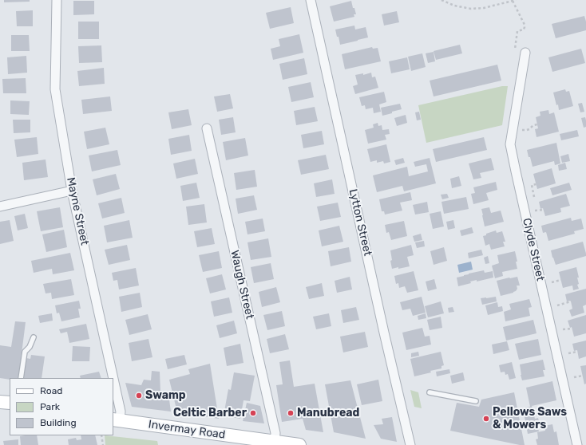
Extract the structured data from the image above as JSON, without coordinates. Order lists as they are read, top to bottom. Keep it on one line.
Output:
{"streets":{"main road":["Invermay Road"],"street":["Mayne Street","Lytton Street","Clyde Street","Waugh Street"]},"crossings":[["Mayne Street","Invermay Road"],["Waugh Street","Invermay Road"]],"places":["Swamp","Celtic Barber","Manubread","Pellows Saws & Mowers"],"legend":["Road","Park","Building"]}
